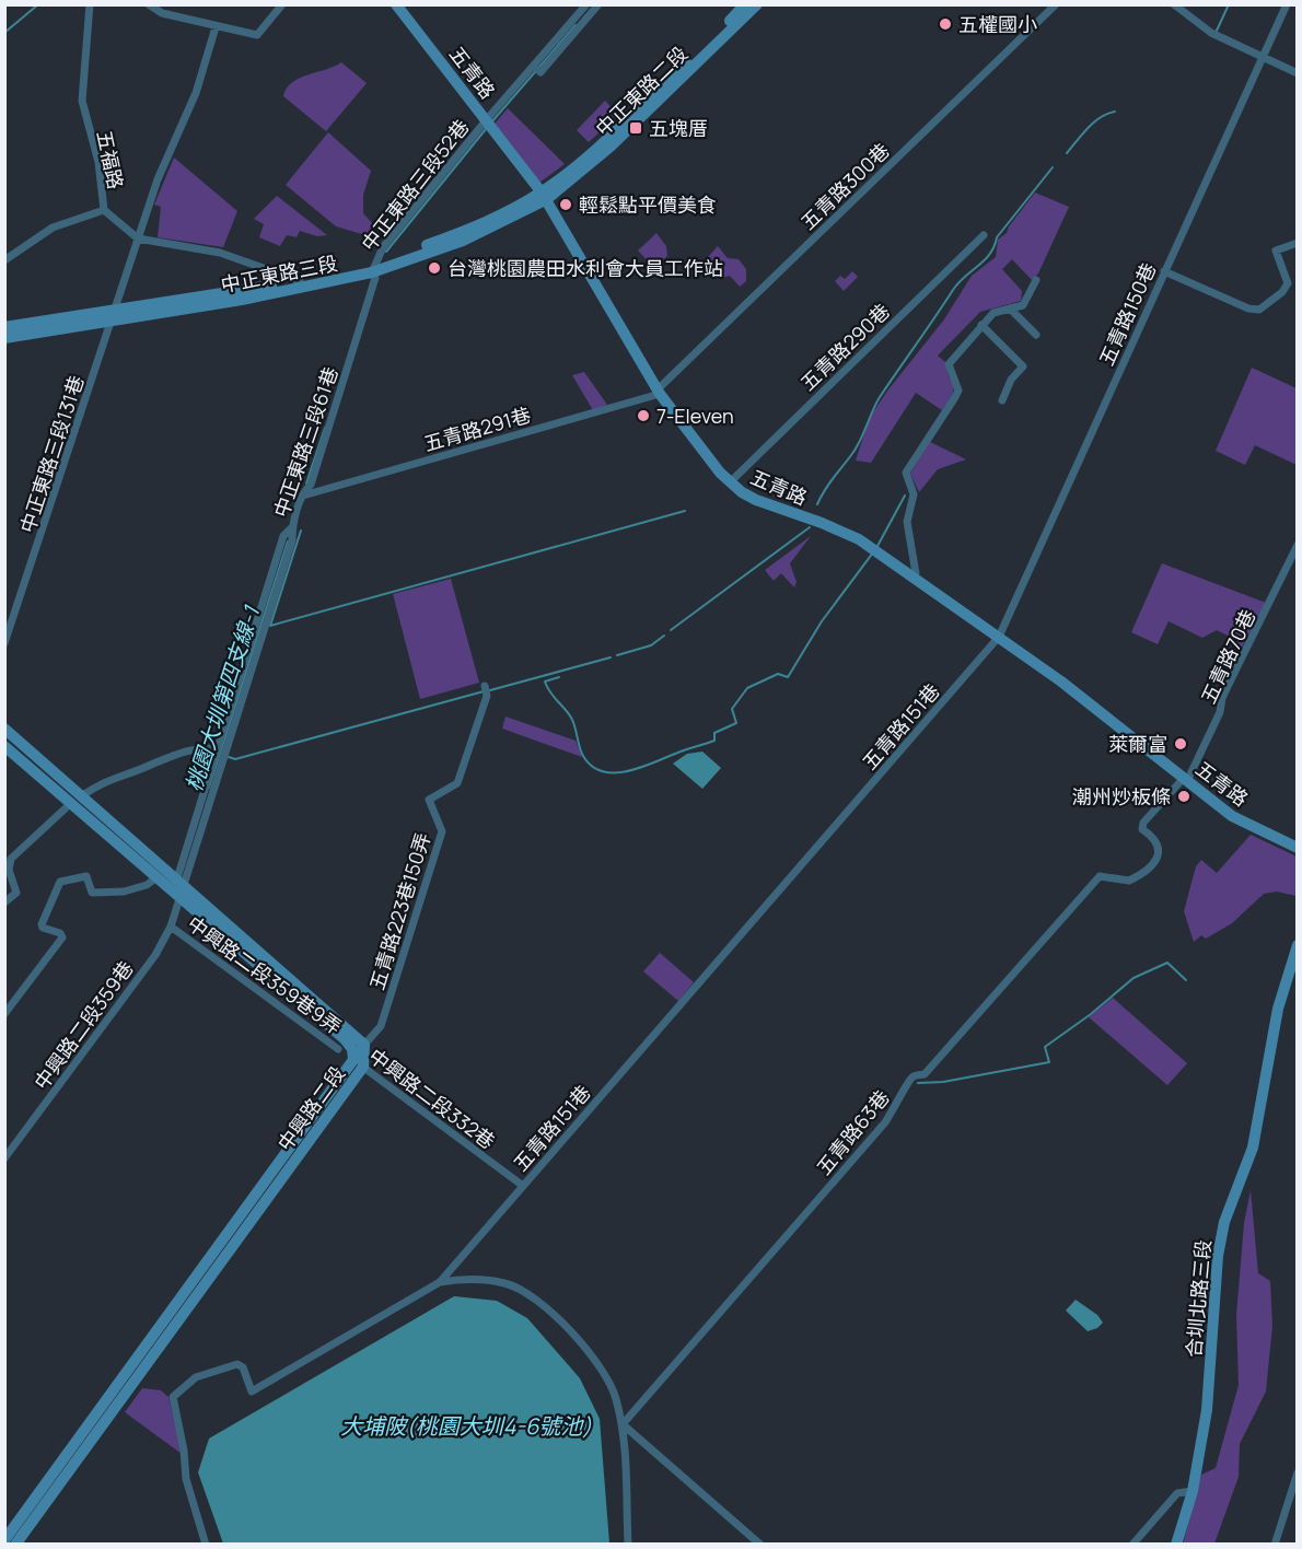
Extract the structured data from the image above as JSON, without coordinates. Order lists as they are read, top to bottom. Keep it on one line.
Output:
{"streets":{"street":["五青路","中正東路二段","五福路","中正東路三段52巷","五青路300巷","中正東路三段","五青路150巷","五青路290巷","五青路291巷","中正東路三段61巷","中正東路三段131巷","五青路70巷","五青路151巷","五青路223巷150弄","中興路二段359巷9弄","中興路二段359巷","中興路二段332巷","中興路二段","五青路63巷","合圳北路三段"]},"crossings":[["五青路","中正東路二段"],["五青路","中正東路三段52巷"],["五青路","五青路300巷"],["五青路","中正東路三段"],["五青路","五青路150巷"],["五青路","五青路290巷"],["五青路","五青路291巷"],["五青路","五青路70巷"],["五青路","五青路151巷"],["五青路","五青路63巷"],["中正東路二段","中正東路三段"],["中正東路三段52巷","中正東路三段"],["中正東路三段52巷","中正東路三段61巷"],["五青路300巷","五青路291巷"],["中正東路三段","中正東路三段61巷"],["中正東路三段","中正東路三段131巷"],["五青路150巷","五青路151巷"],["五青路291巷","中正東路三段61巷"],["中正東路三段61巷","中興路二段359巷"],["中正東路三段61巷","中興路二段"],["五青路70巷","五青路63巷"],["五青路151巷","中興路二段332巷"],["五青路223巷150弄","中興路二段"],["中興路二段359巷9弄","中興路二段359巷"],["中興路二段359巷","中興路二段"],["中興路二段332巷","中興路二段"]],"water":["桃園大圳第四支線-1","大埔陂(桃園大圳4-6號池)"],"places":{"other":["五權國小","輕鬆點平價美食","台灣桃園農田水利會大員工作站","7-Eleven","萊爾富","潮州炒板條"],"transit":["五塊厝"]}}
